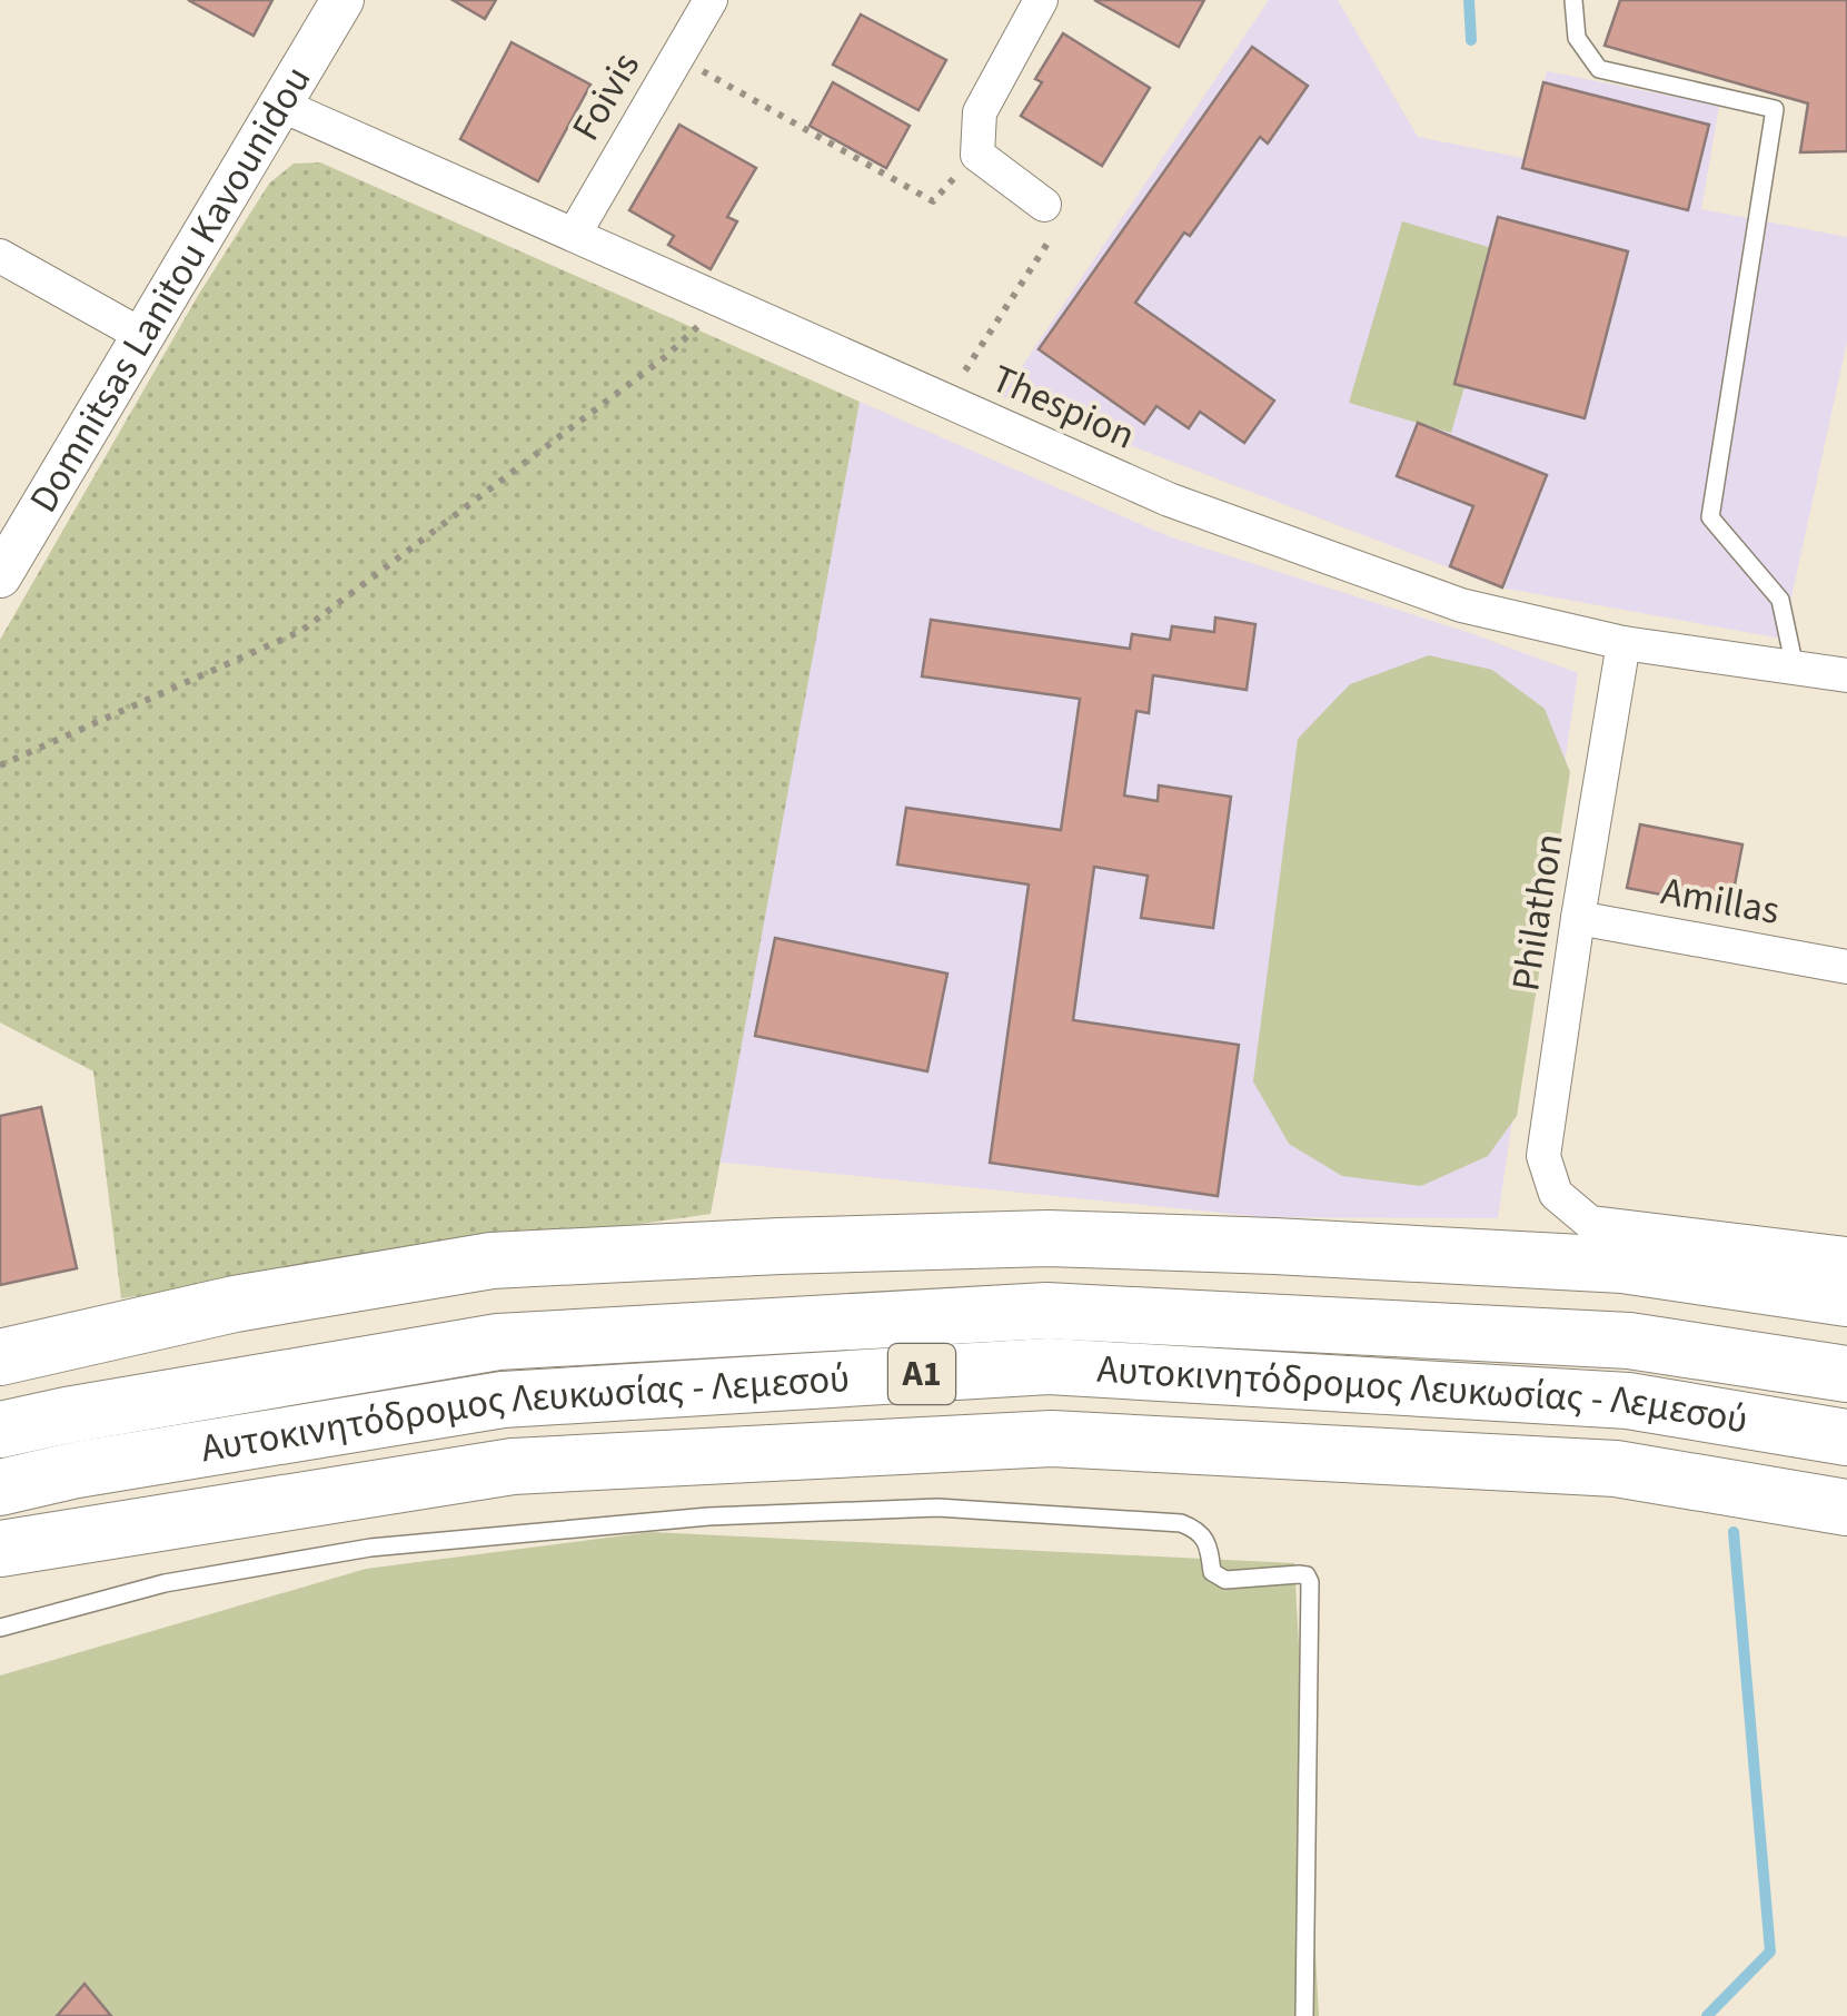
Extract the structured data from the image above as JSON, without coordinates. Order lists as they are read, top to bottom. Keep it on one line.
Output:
{"streets":{"highway":["A1","Αυτοκινητόδρομος Λευκωσίας - Λεμεσού"],"street":["Foivis","Domnitsas Lanitou Kavounidou","Thespion","Amillas","Philathon"]},"crossings":[["Foivis","Thespion"],["Domnitsas Lanitou Kavounidou","Thespion"],["Thespion","Philathon"],["Amillas","Philathon"]]}
